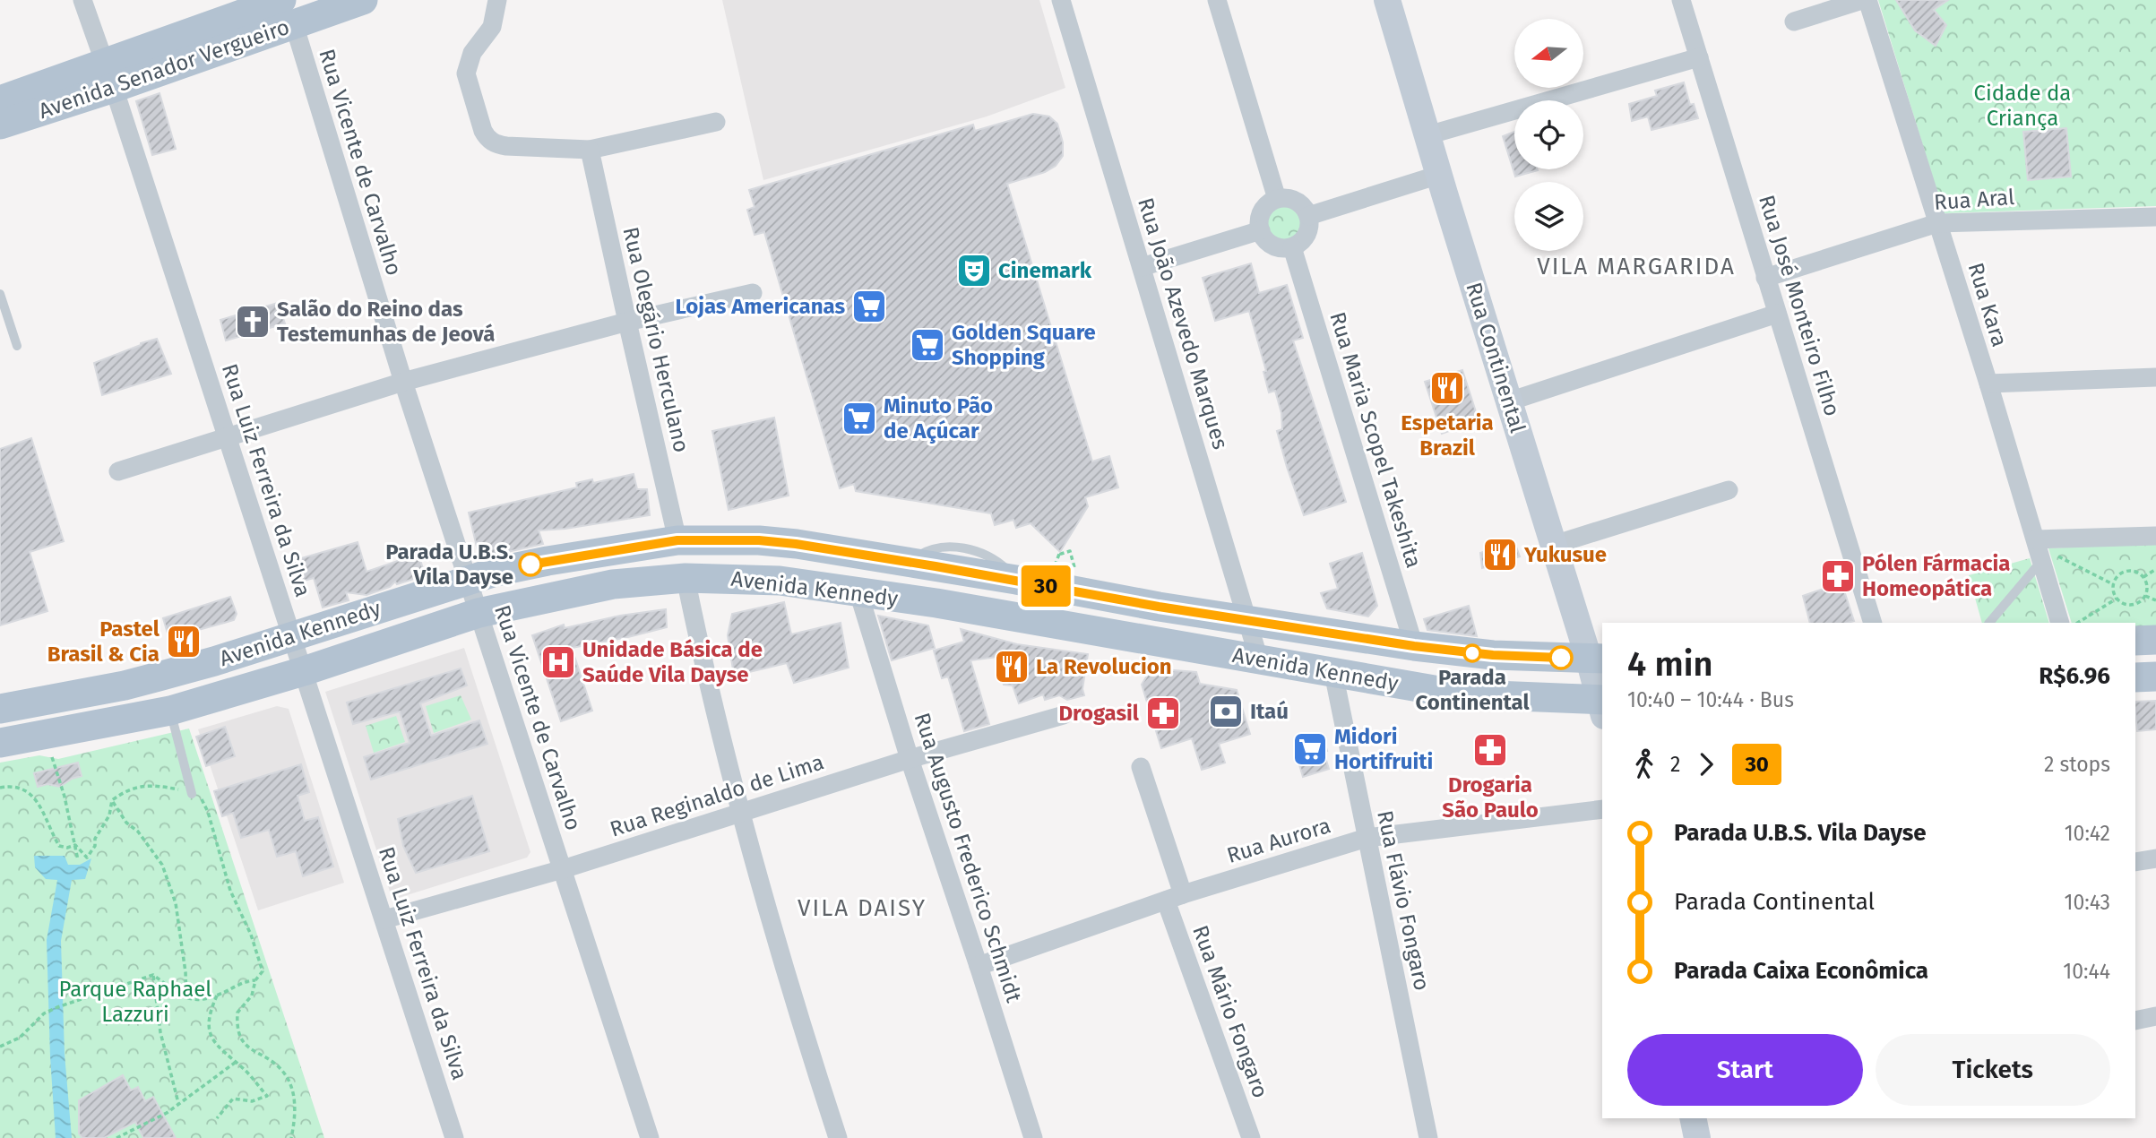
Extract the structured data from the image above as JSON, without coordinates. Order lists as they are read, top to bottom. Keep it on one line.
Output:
{"streets":{"main road":["Avenida Senador Vergueiro","Avenida Kennedy"],"street":["Rua Vicente de Carvalho","Rua Aral","Rua Kara","Rua José Monteiro Filho","Rua João Azevedo Marques","Rua Olegário Herculano","Rua Continental","Rua Maria Scopel Takeshita","Rua Luiz Ferreira da Silva","Rua Reginaldo de Lima","Rua Aurora","Rua Augusto Frederico Schmidt","Rua Flávio Fongaro","Rua Mário Fongaro"]},"crossings":[["Avenida Senador Vergueiro","Rua Vicente de Carvalho"],["Avenida Senador Vergueiro","Rua Luiz Ferreira da Silva"],["Rua Vicente de Carvalho","Avenida Kennedy"],["Rua Vicente de Carvalho","Rua Reginaldo de Lima"],["Rua Aral","Rua Kara"],["Rua Aral","Rua José Monteiro Filho"],["Rua João Azevedo Marques","Avenida Kennedy"],["Rua Olegário Herculano","Avenida Kennedy"],["Rua Continental","Avenida Kennedy"],["Rua Maria Scopel Takeshita","Avenida Kennedy"],["Rua Luiz Ferreira da Silva","Avenida Kennedy"],["Rua Luiz Ferreira da Silva","Rua Reginaldo de Lima"],["Avenida Kennedy","Rua Augusto Frederico Schmidt"],["Avenida Kennedy","Rua Flávio Fongaro"],["Rua Reginaldo de Lima","Rua Augusto Frederico Schmidt"],["Rua Aurora","Rua Augusto Frederico Schmidt"],["Rua Aurora","Rua Flávio Fongaro"],["Rua Aurora","Rua Mário Fongaro"]],"districts":["VILA MARGARIDA","VILA DAISY"],"parks":["Cidade da Criança","Parque Raphael Lazzuri"],"places":{"theatre":["Cinemark"],"supermarket":["Lojas Americanas","Golden Square Shopping","Minuto Pão de Açúcar","Midori Hortifruiti"],"church":["Salão do Reino das Testemunhas de Jeová"],"restaurant":["Espetaria Brazil","Yukusue","Pastel Brasil & Cia","La Revolucion"],"other":["Parada U.B.S. Vila Dayse","Parada Continental"],"pharmacy":["Pólen Fármacia Homeopática","Drogasil","Drogaria São Paulo"],"hospital":["Unidade Básica de Saúde Vila Dayse"],"bank":["Itaú"]},"lines":["bus line 30"],"north":"left","page":{"on_map":"30","heading":["4 min","10:40 – 10:44 · Bus","R$6.96"],"legs":["2","30","2 stops"],"list":[{"name":"Parada U.B.S. Vila Dayse","value":"10:42"},{"name":"Parada Continental","value":"10:43"},{"name":"Parada Caixa Econômica","value":"10:44"}],"buttons":["Start","Tickets"]}}
